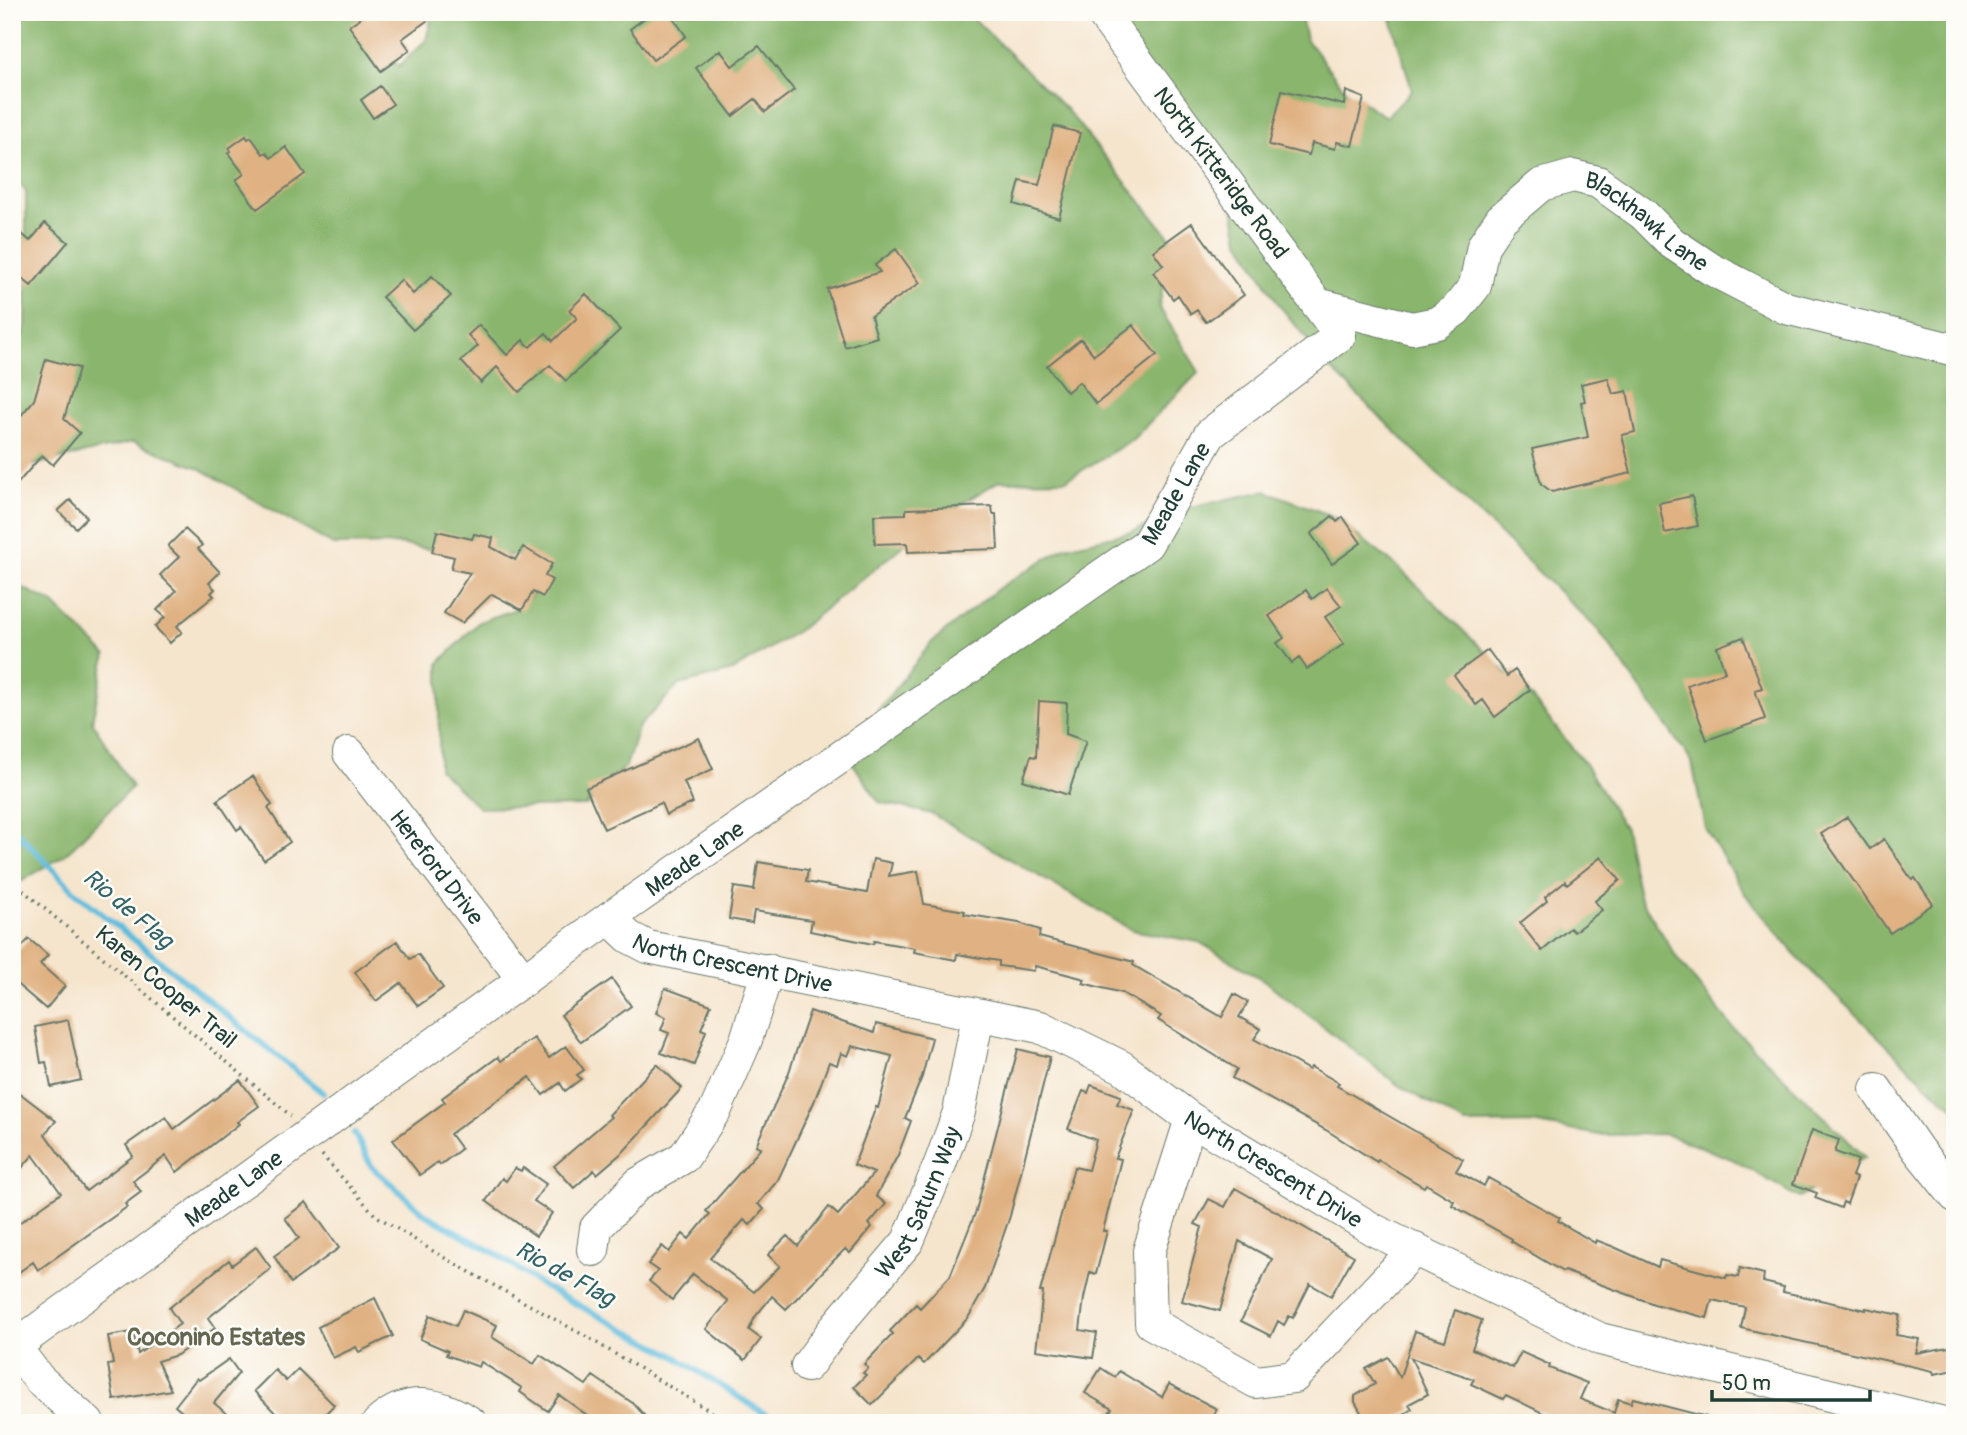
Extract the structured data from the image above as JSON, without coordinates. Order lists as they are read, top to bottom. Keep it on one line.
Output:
{"streets":{"street":["North Kitteridge Road","Blackhawk Lane","Meade Lane","Hereford Drive","North Crescent Drive","West Saturn Way"],"path":["Karen Cooper Trail"]},"crossings":[["North Kitteridge Road","Blackhawk Lane"],["North Kitteridge Road","Meade Lane"],["Meade Lane","Hereford Drive"],["Meade Lane","North Crescent Drive"],["North Crescent Drive","West Saturn Way"]],"districts":["Coconino Estates"],"water":["Rio de Flag"],"scale_bar":"50 m"}
